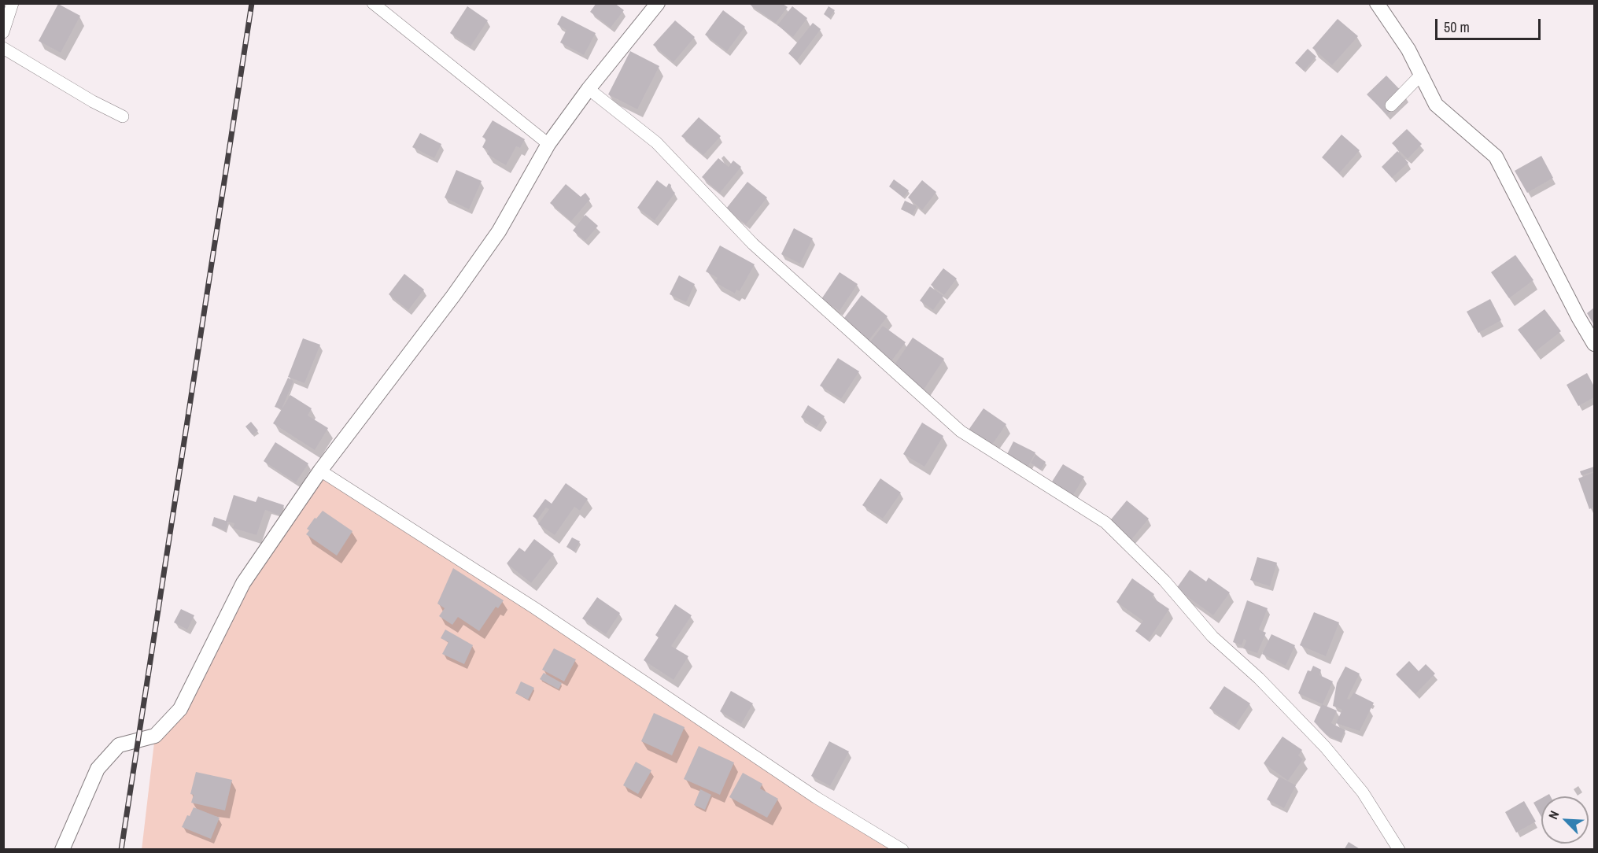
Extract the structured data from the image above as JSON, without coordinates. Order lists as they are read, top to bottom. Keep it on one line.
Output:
{"scale_bar":"50 m","north":"top left"}
